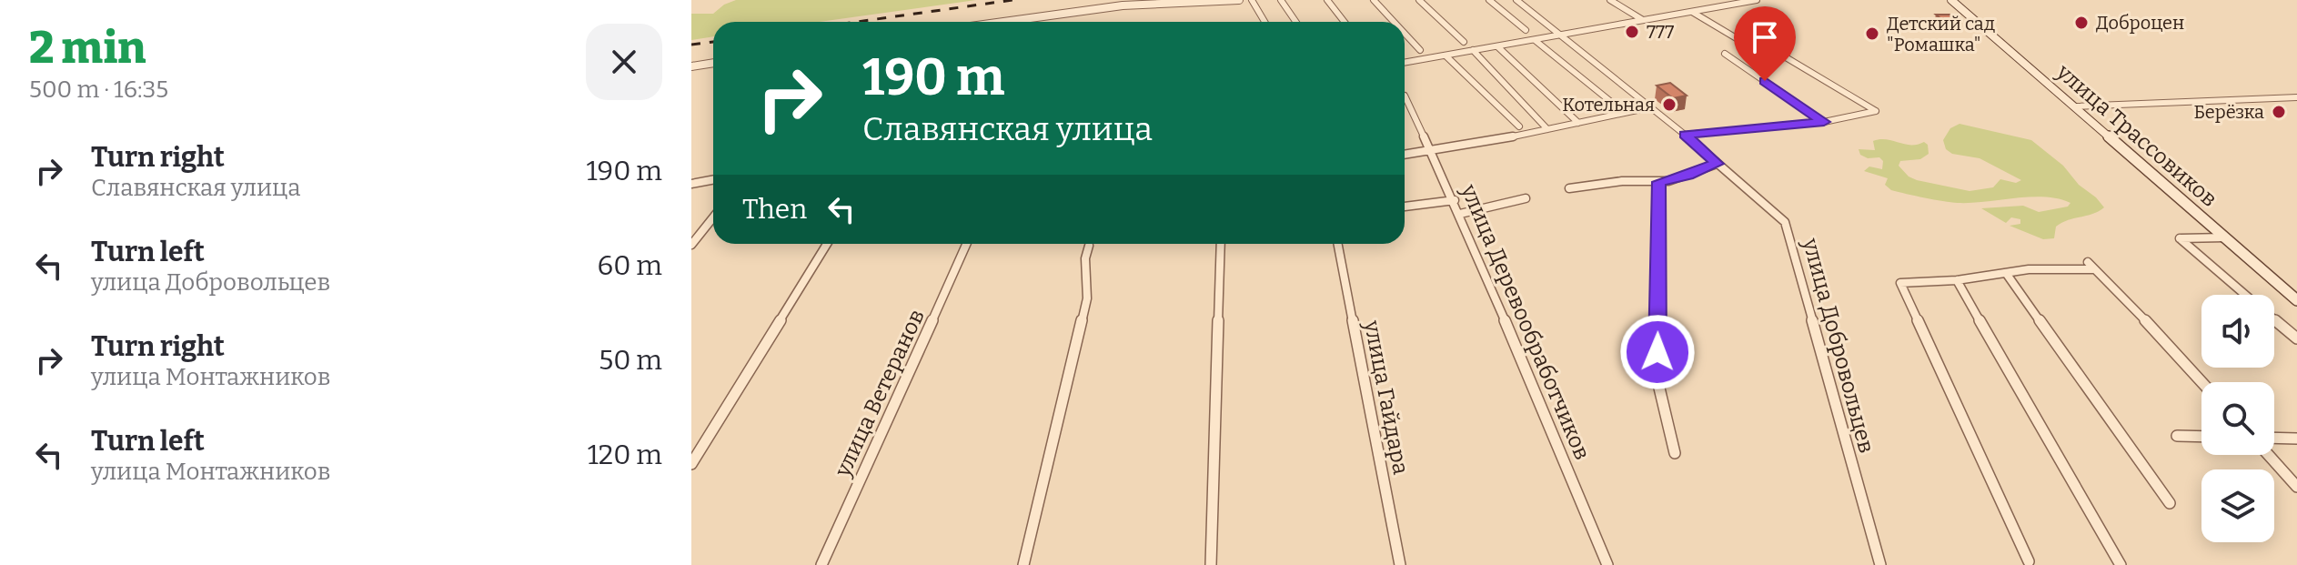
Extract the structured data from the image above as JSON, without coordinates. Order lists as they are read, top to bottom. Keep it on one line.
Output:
{"streets":{"main road":["улица Трассовиков"],"street":["улица Деревообработчиков","улица Добровольцев","улица Ветеранов","улица Гайдара"]},"places":["Доброцен","777","Детский сад \"Ромашка\"","Котельная","Берёзка"],"page":{"heading":["2 min","500 m · 16:35"],"turn":["190 m","Славянская улица"],"list":[{"name":"Turn right","note":"Славянская улица","value":"190 m"},{"name":"Turn left","note":"улица Добровольцев","value":"60 m"},{"name":"Turn right","note":"улица Монтажников","value":"50 m"},{"name":"Turn left","note":"улица Монтажников","value":"120 m"}],"then":"Then"}}
